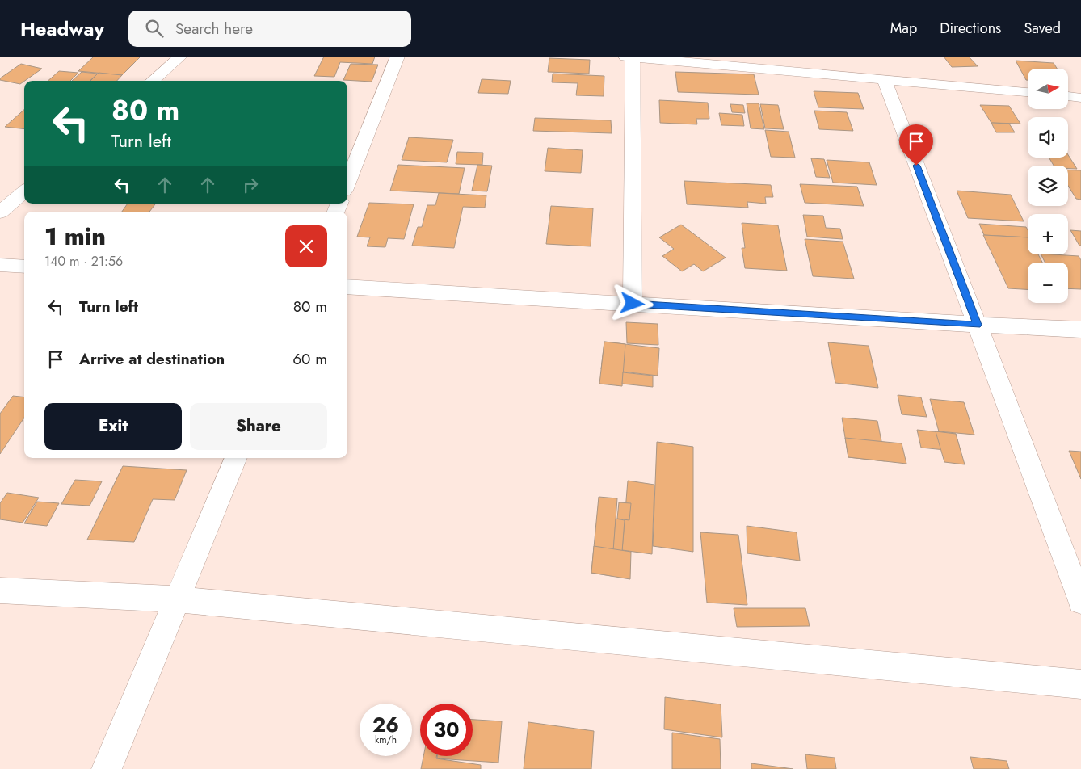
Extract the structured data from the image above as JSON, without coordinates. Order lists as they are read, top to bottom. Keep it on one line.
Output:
{"north":"right","page":{"header":"Headway","search":"Search here","nav":["Map","Directions","Saved"],"map_buttons":["+","−"],"turn":["80 m","Turn left"],"heading":["1 min","140 m · 21:56"],"list":[{"name":"Turn left","value":"80 m"},{"name":"Arrive at destination","value":"60 m"}],"buttons":["Exit","Share"],"speed":"26 km/h","limit":"30"}}
